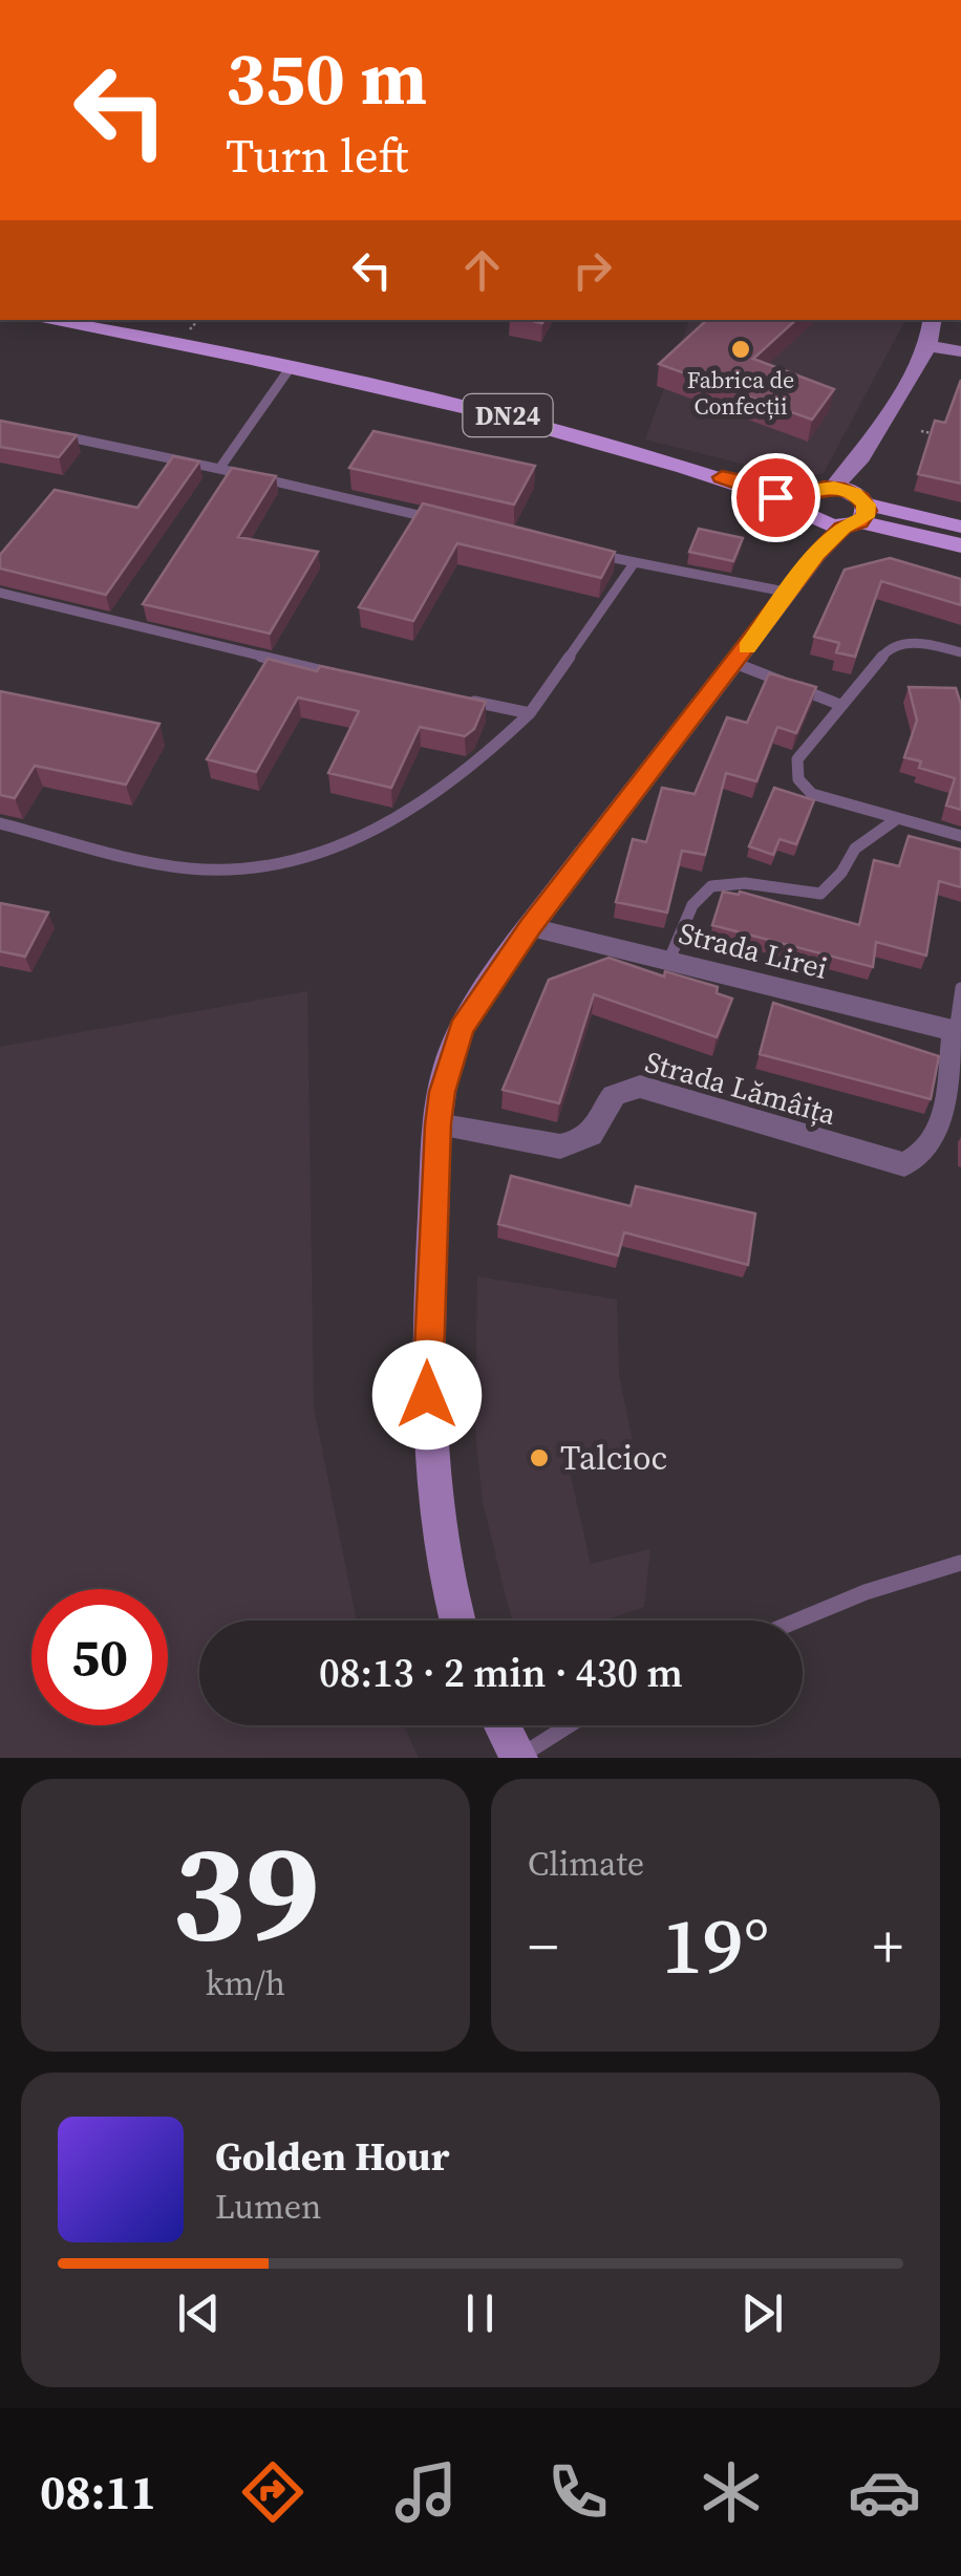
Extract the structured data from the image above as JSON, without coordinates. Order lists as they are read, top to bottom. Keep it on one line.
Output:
{"streets":{"main road":["DN24"],"street":["Strada Lirei","Strada Lămâița"]},"crossings":[["Strada Lirei","Strada Lămâița"]],"places":["Fabrica de Confecții","Talcioc"],"page":{"turn":["350 m","Turn left"],"limit":"50","trip":"08:13 · 2 min · 430 m","tile":[["39","km/h"],"Climate"],"heat":["−","19°","+"],"song":["Golden Hour","Lumen"],"tabs":"08:11"}}
